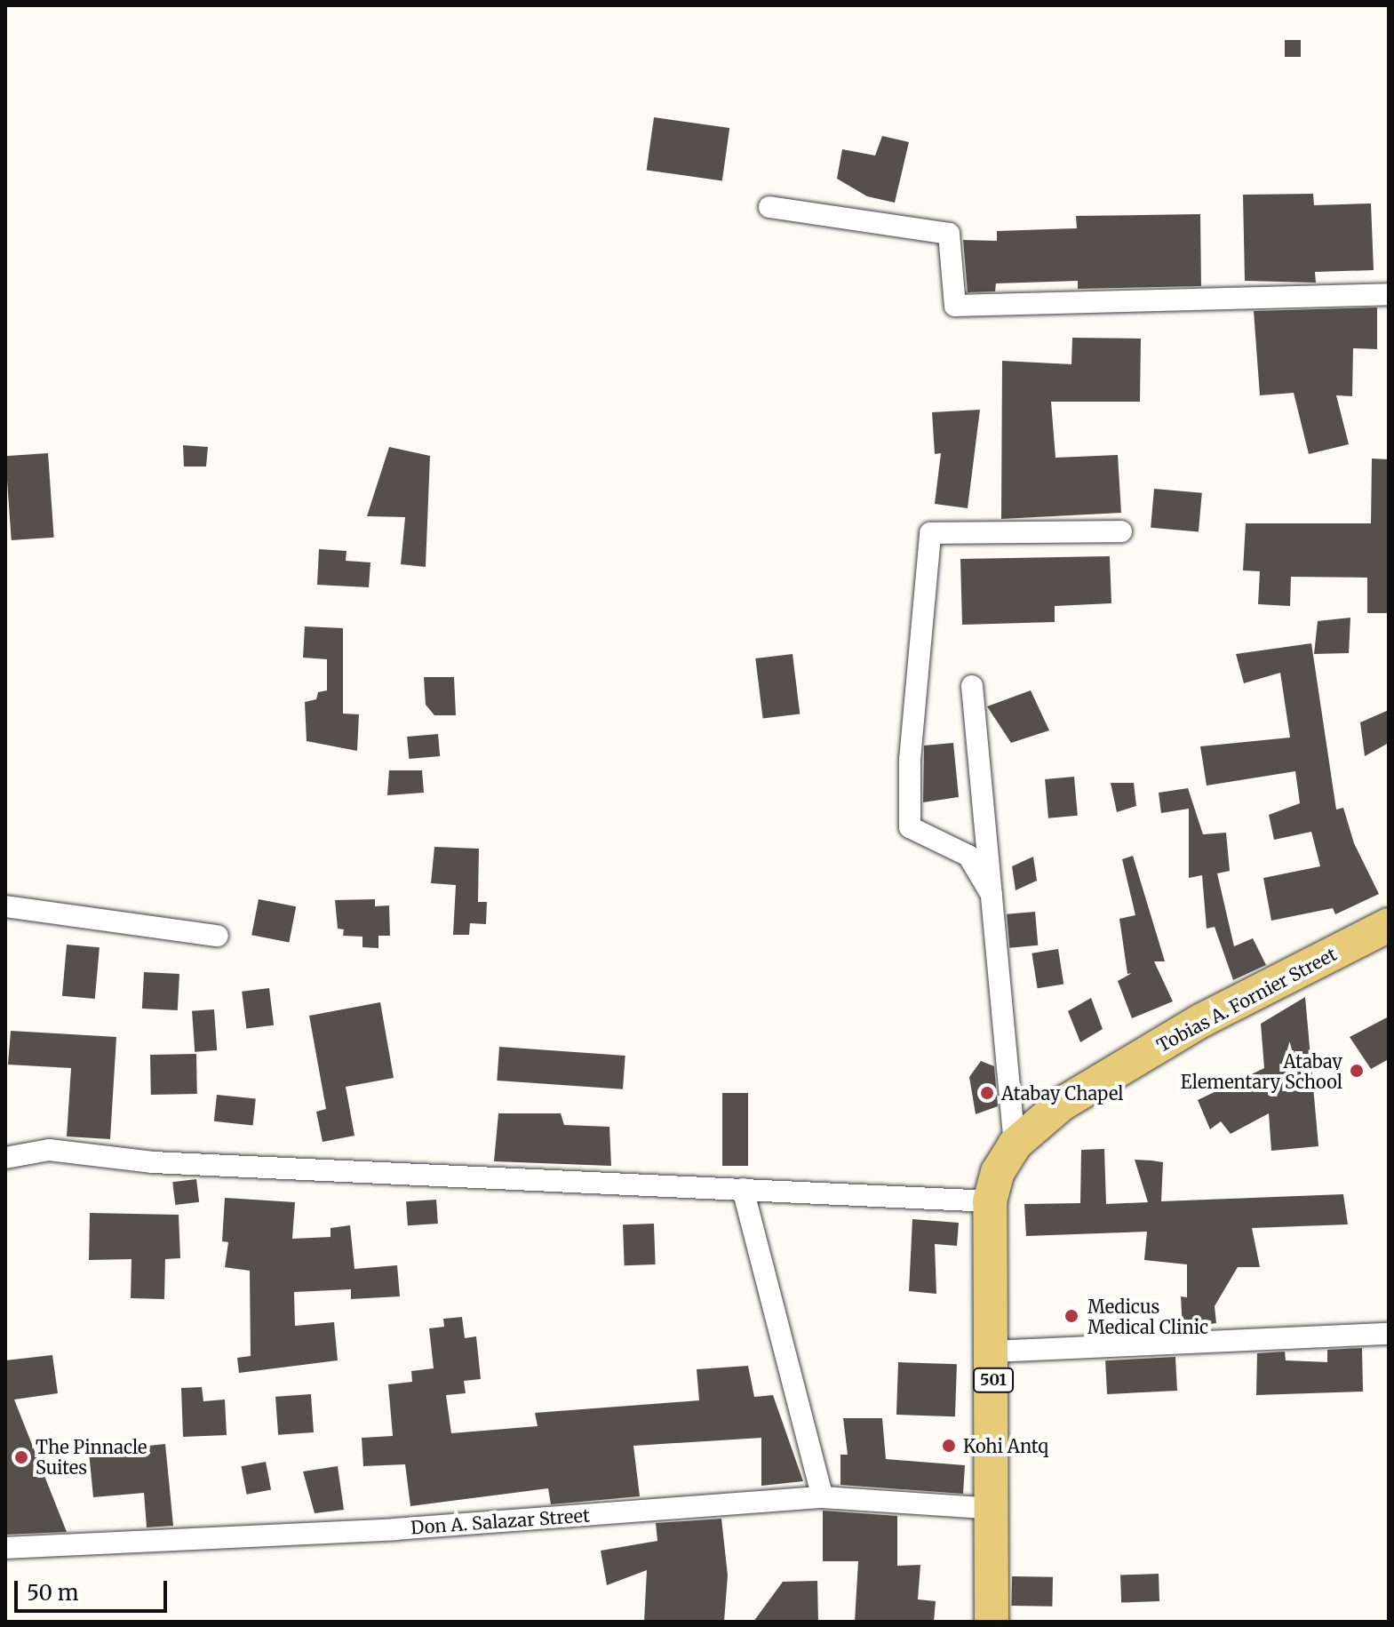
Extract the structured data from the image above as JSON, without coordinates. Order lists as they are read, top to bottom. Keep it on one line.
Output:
{"streets":{"main road":["Tobias A. Fornier Street","501"],"street":["Don A. Salazar Street"]},"crossings":[["Tobias A. Fornier Street","Don A. Salazar Street"]],"places":["Atabay Elementary School","Atabay Chapel","Medicus Medical Clinic","Kohi Antq","The Pinnacle Suites"],"scale_bar":"50 m"}
